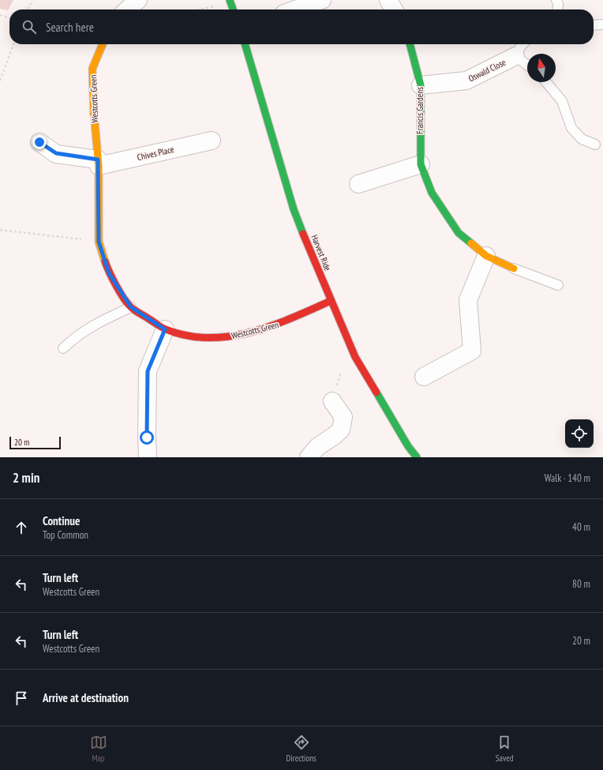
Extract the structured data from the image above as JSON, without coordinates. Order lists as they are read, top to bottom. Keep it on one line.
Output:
{"streets":{"street":["Oswald Close","Westcotts Green","Francis Gardens","Chives Place","Harvest Ride"]},"crossings":[["Oswald Close","Francis Gardens"],["Westcotts Green","Chives Place"],["Westcotts Green","Harvest Ride"]],"scale_bar":"20 m","north":"top","page":{"search":"Search here","scale":"20 m","heading":["2 min","Walk · 140 m"],"list":[["Continue","Top Common","40 m"],["Turn left","Westcotts Green","80 m"],["Turn left","Westcotts Green","20 m"],"Arrive at destination"],"nav":["Map","Directions","Saved"]}}
